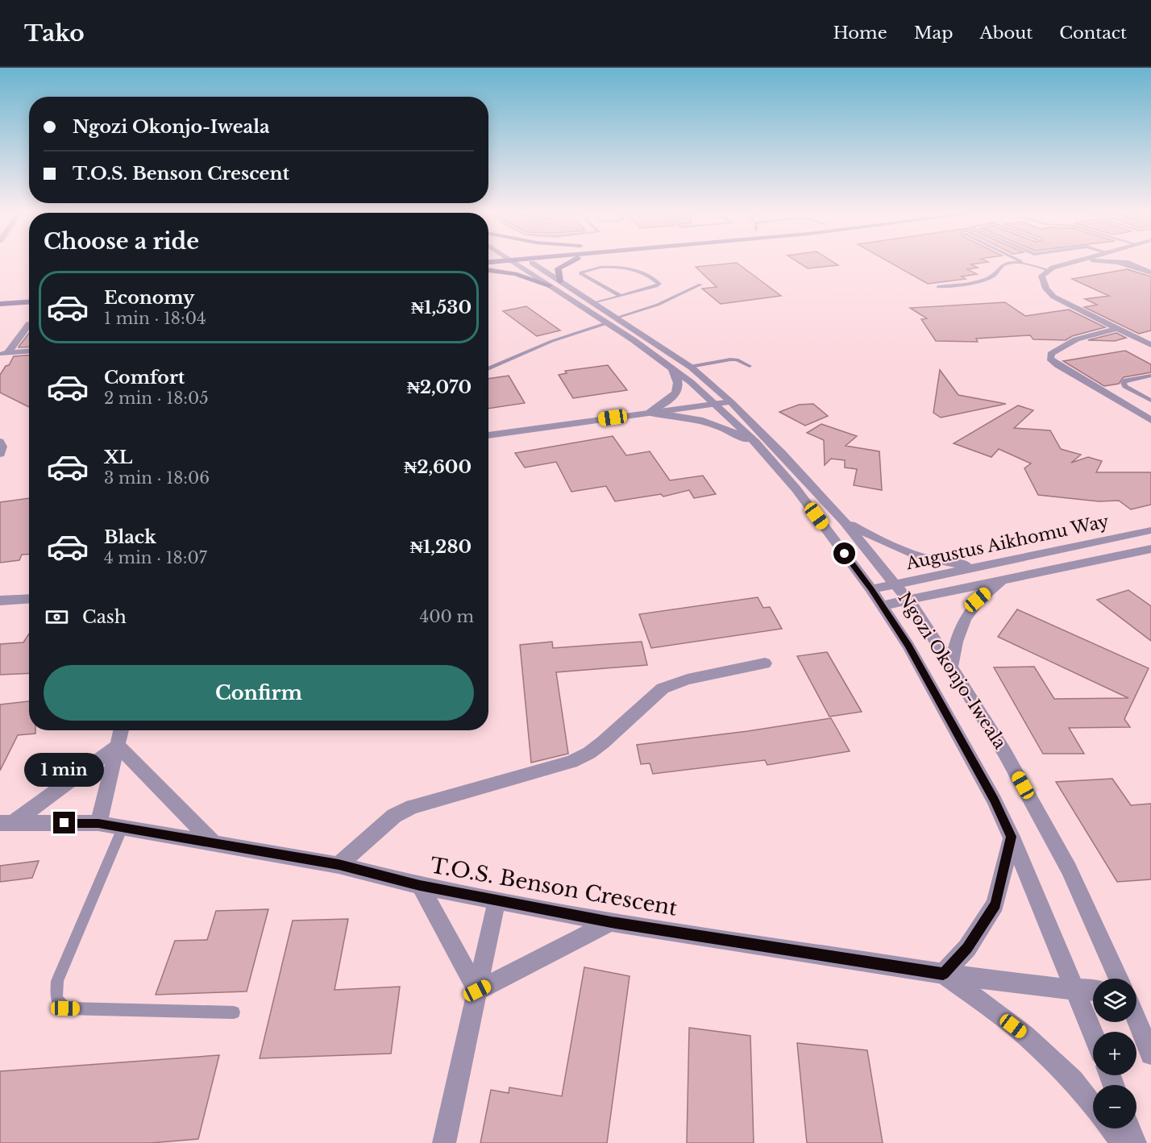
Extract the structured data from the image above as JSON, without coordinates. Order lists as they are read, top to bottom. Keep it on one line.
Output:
{"streets":{"street":["Augustus Aikhomu Way","Ngozi Okonjo-Iweala","T.O.S. Benson Crescent"]},"crossings":[["Augustus Aikhomu Way","Ngozi Okonjo-Iweala"],["Ngozi Okonjo-Iweala","T.O.S. Benson Crescent"]],"page":{"header":"Tako","nav":["Home","Map","About","Contact"],"banner":["Ngozi Okonjo-Iweala","T.O.S. Benson Crescent"],"heading":"Choose a ride","list":[{"name":"Economy","note":"1 min · 18:04","value":"₦1,530"},{"name":"Comfort","note":"2 min · 18:05","value":"₦2,070"},{"name":"XL","note":"3 min · 18:06","value":"₦2,600"},{"name":"Black","note":"4 min · 18:07","value":"₦1,280"}],"pay":["Cash","400 m"],"buttons":"Confirm","bubble":"1 min","map_buttons":["+","−"]}}
